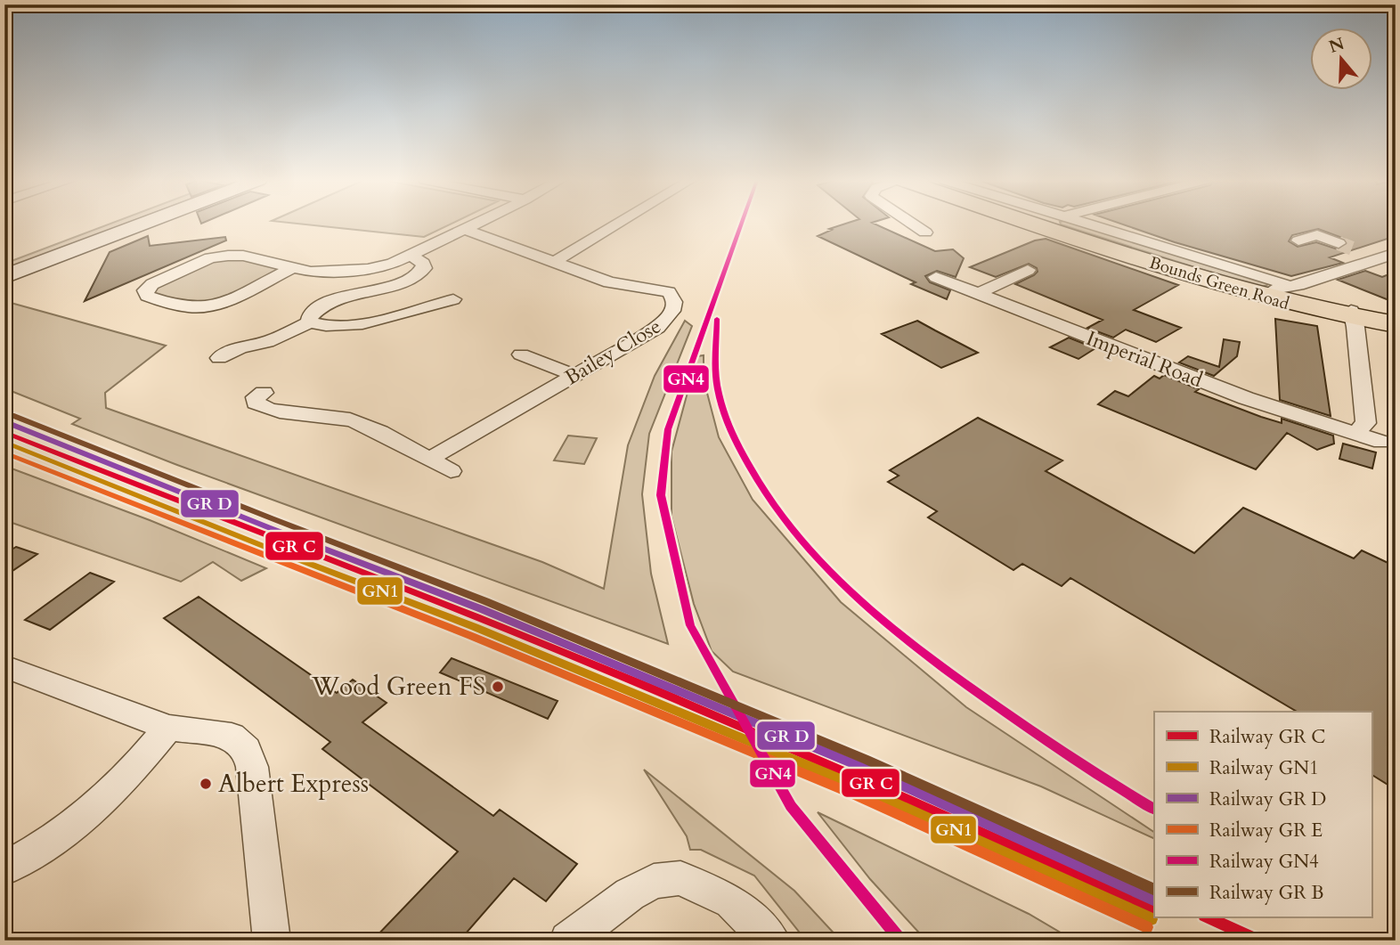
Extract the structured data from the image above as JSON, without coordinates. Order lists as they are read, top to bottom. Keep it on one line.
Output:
{"streets":{"main road":["Bounds Green Road"],"street":["Bailey Close","Imperial Road"]},"places":["Wood Green FS","Albert Express"],"lines":["rail line GN4","rail line GN1"],"legend":["Railway GR C","Railway GN1","Railway GR D","Railway GR E","Railway GN4","Railway GR B"],"north":"top"}
